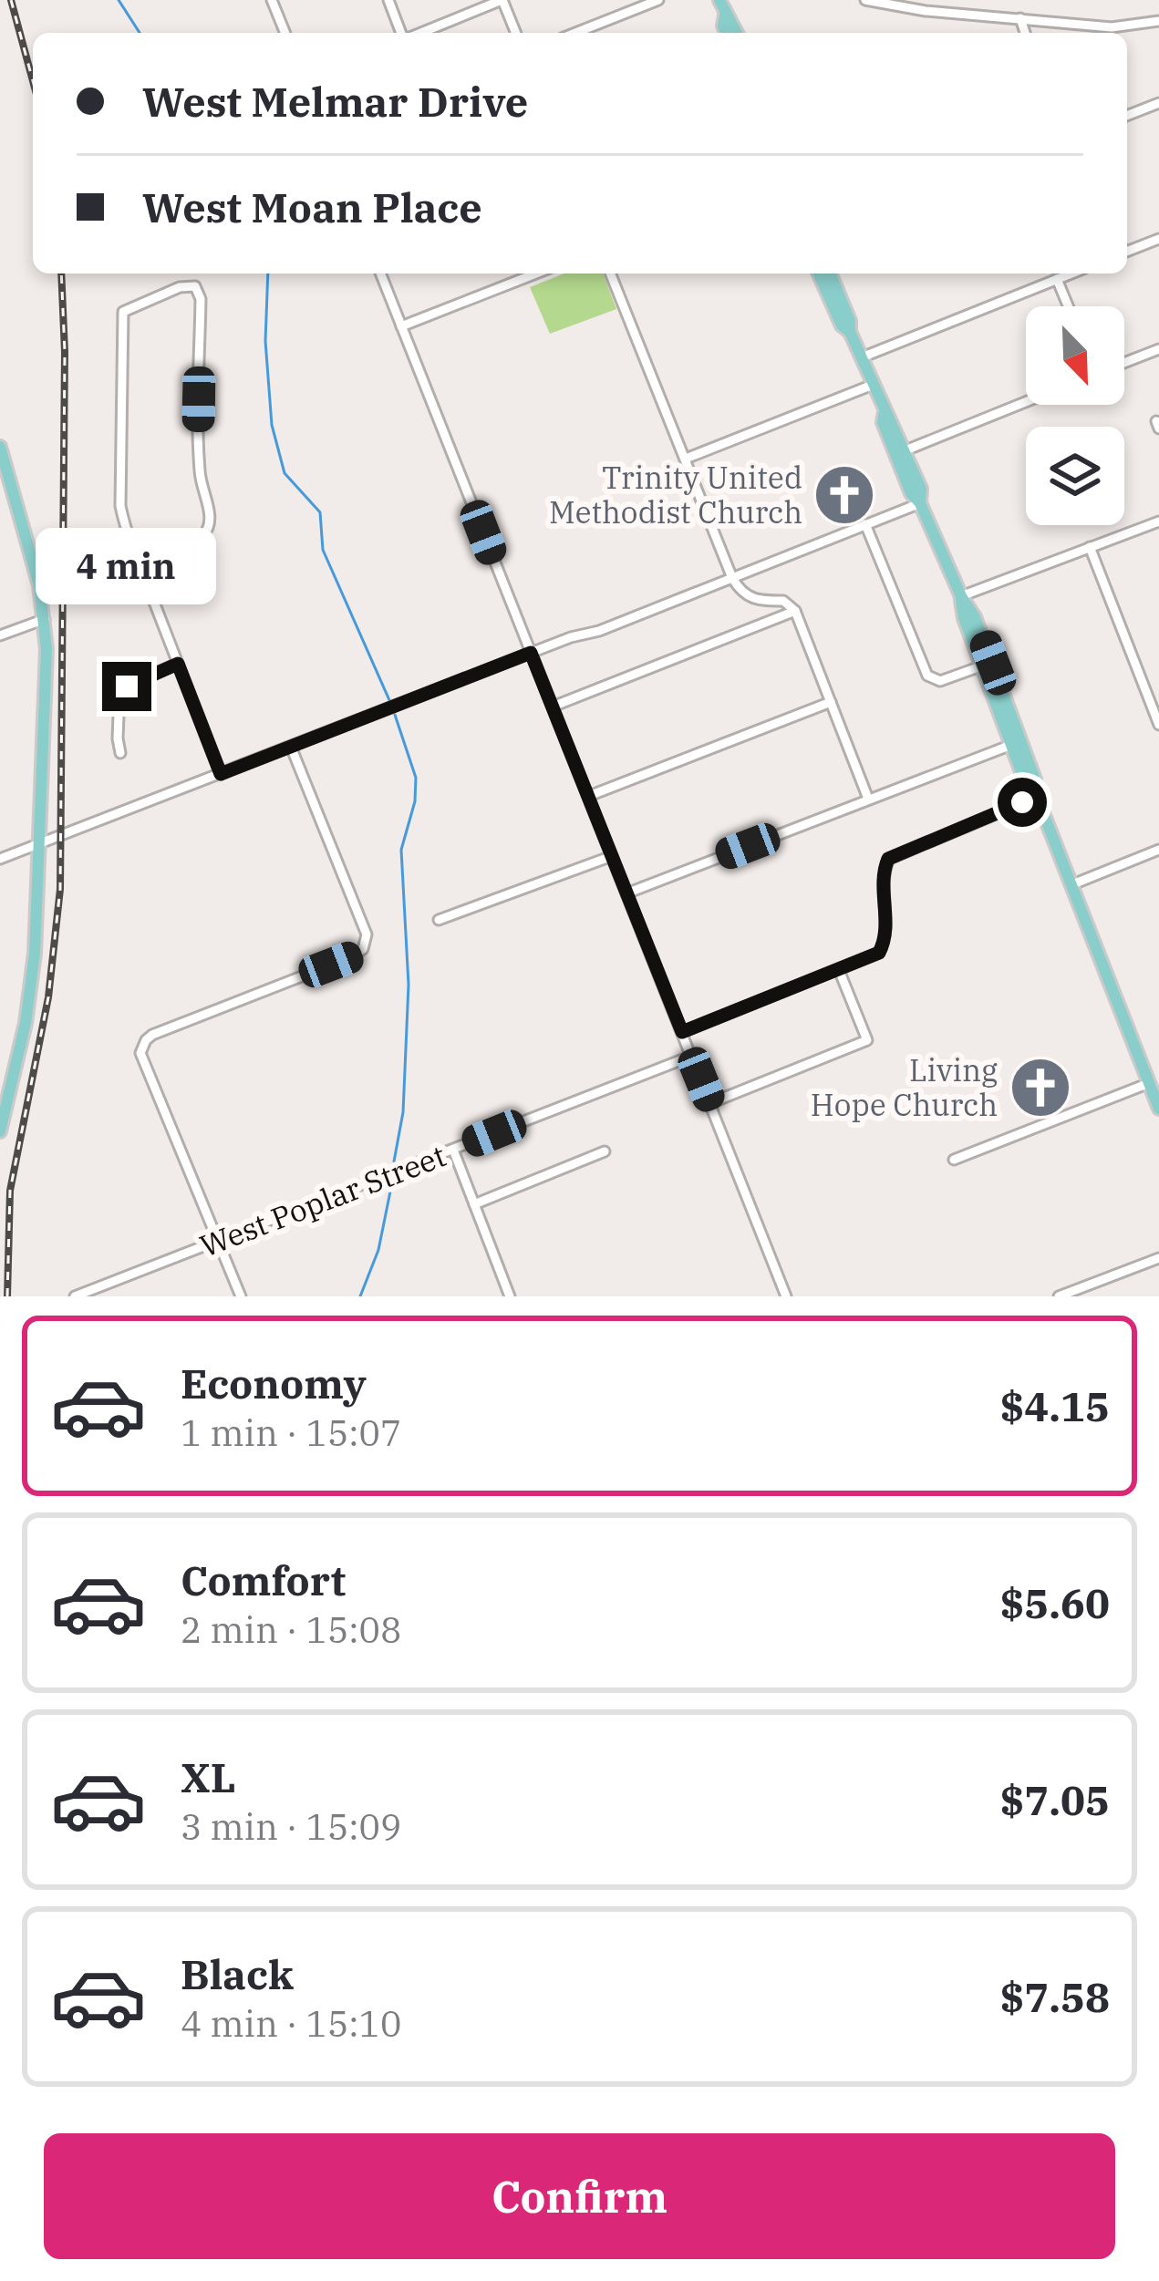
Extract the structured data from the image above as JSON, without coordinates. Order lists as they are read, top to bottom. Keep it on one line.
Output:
{"streets":{"street":["West Poplar Street"]},"places":{"church":["Trinity United Methodist Church","Living Hope Church"]},"north":"bottom right","page":{"banner":["West Melmar Drive","West Moan Place"],"bubble":"4 min","list":[{"name":"Economy","note":"1 min · 15:07","value":"$4.15"},{"name":"Comfort","note":"2 min · 15:08","value":"$5.60"},{"name":"XL","note":"3 min · 15:09","value":"$7.05"},{"name":"Black","note":"4 min · 15:10","value":"$7.58"}],"buttons":"Confirm"}}
